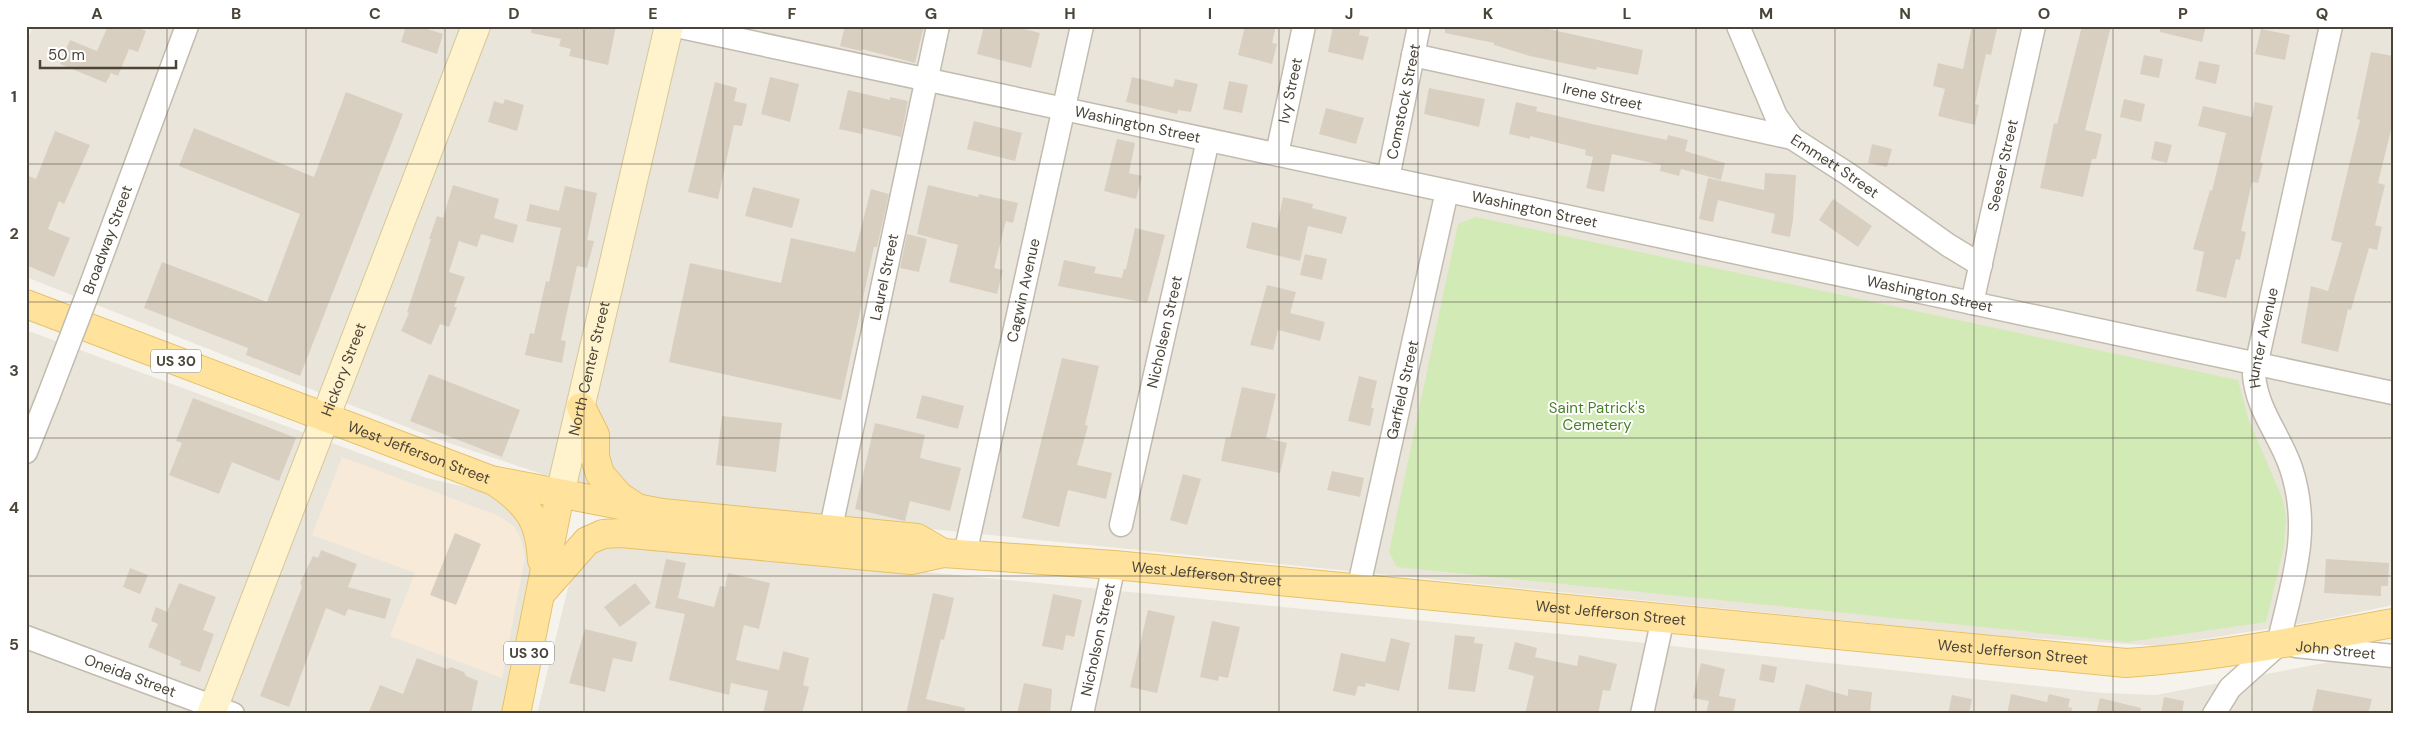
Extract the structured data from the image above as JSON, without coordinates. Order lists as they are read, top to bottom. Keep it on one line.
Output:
{"streets":{"main road":["US 30","North Center Street","West Jefferson Street"],"street":["Ivy Street","Irene Street","Comstock Street","Washington Street","Seeser Street","Emmett Street","Broadway Street","Laurel Street","Cagwin Avenue","Nicholsen Street","Hunter Avenue","Hickory Street","Garfield Street","Nicholson Street","John Street","Oneida Street"]},"crossings":[["Ivy Street","Washington Street"],["Irene Street","Comstock Street"],["Irene Street","Emmett Street"],["Comstock Street","Washington Street"],["Washington Street","Seeser Street"],["Washington Street","Laurel Street"],["Washington Street","Cagwin Avenue"],["Washington Street","Nicholsen Street"],["Washington Street","Hunter Avenue"],["Washington Street","Garfield Street"],["Seeser Street","Emmett Street"],["Laurel Street","West Jefferson Street"],["Cagwin Avenue","West Jefferson Street"],["Hunter Avenue","West Jefferson Street"],["Hunter Avenue","John Street"],["North Center Street","West Jefferson Street"],["Hickory Street","West Jefferson Street"],["Hickory Street","Oneida Street"],["Garfield Street","West Jefferson Street"],["West Jefferson Street","Nicholson Street"],["West Jefferson Street","John Street"]],"parks":["Saint Patrick's Cemetery"],"scale_bar":"50 m","grid":{"columns":["A","B","C","D","E","F","G","H","I","J","K","L","M","N","O","P","Q"],"rows":["1","2","3","4","5"]}}
